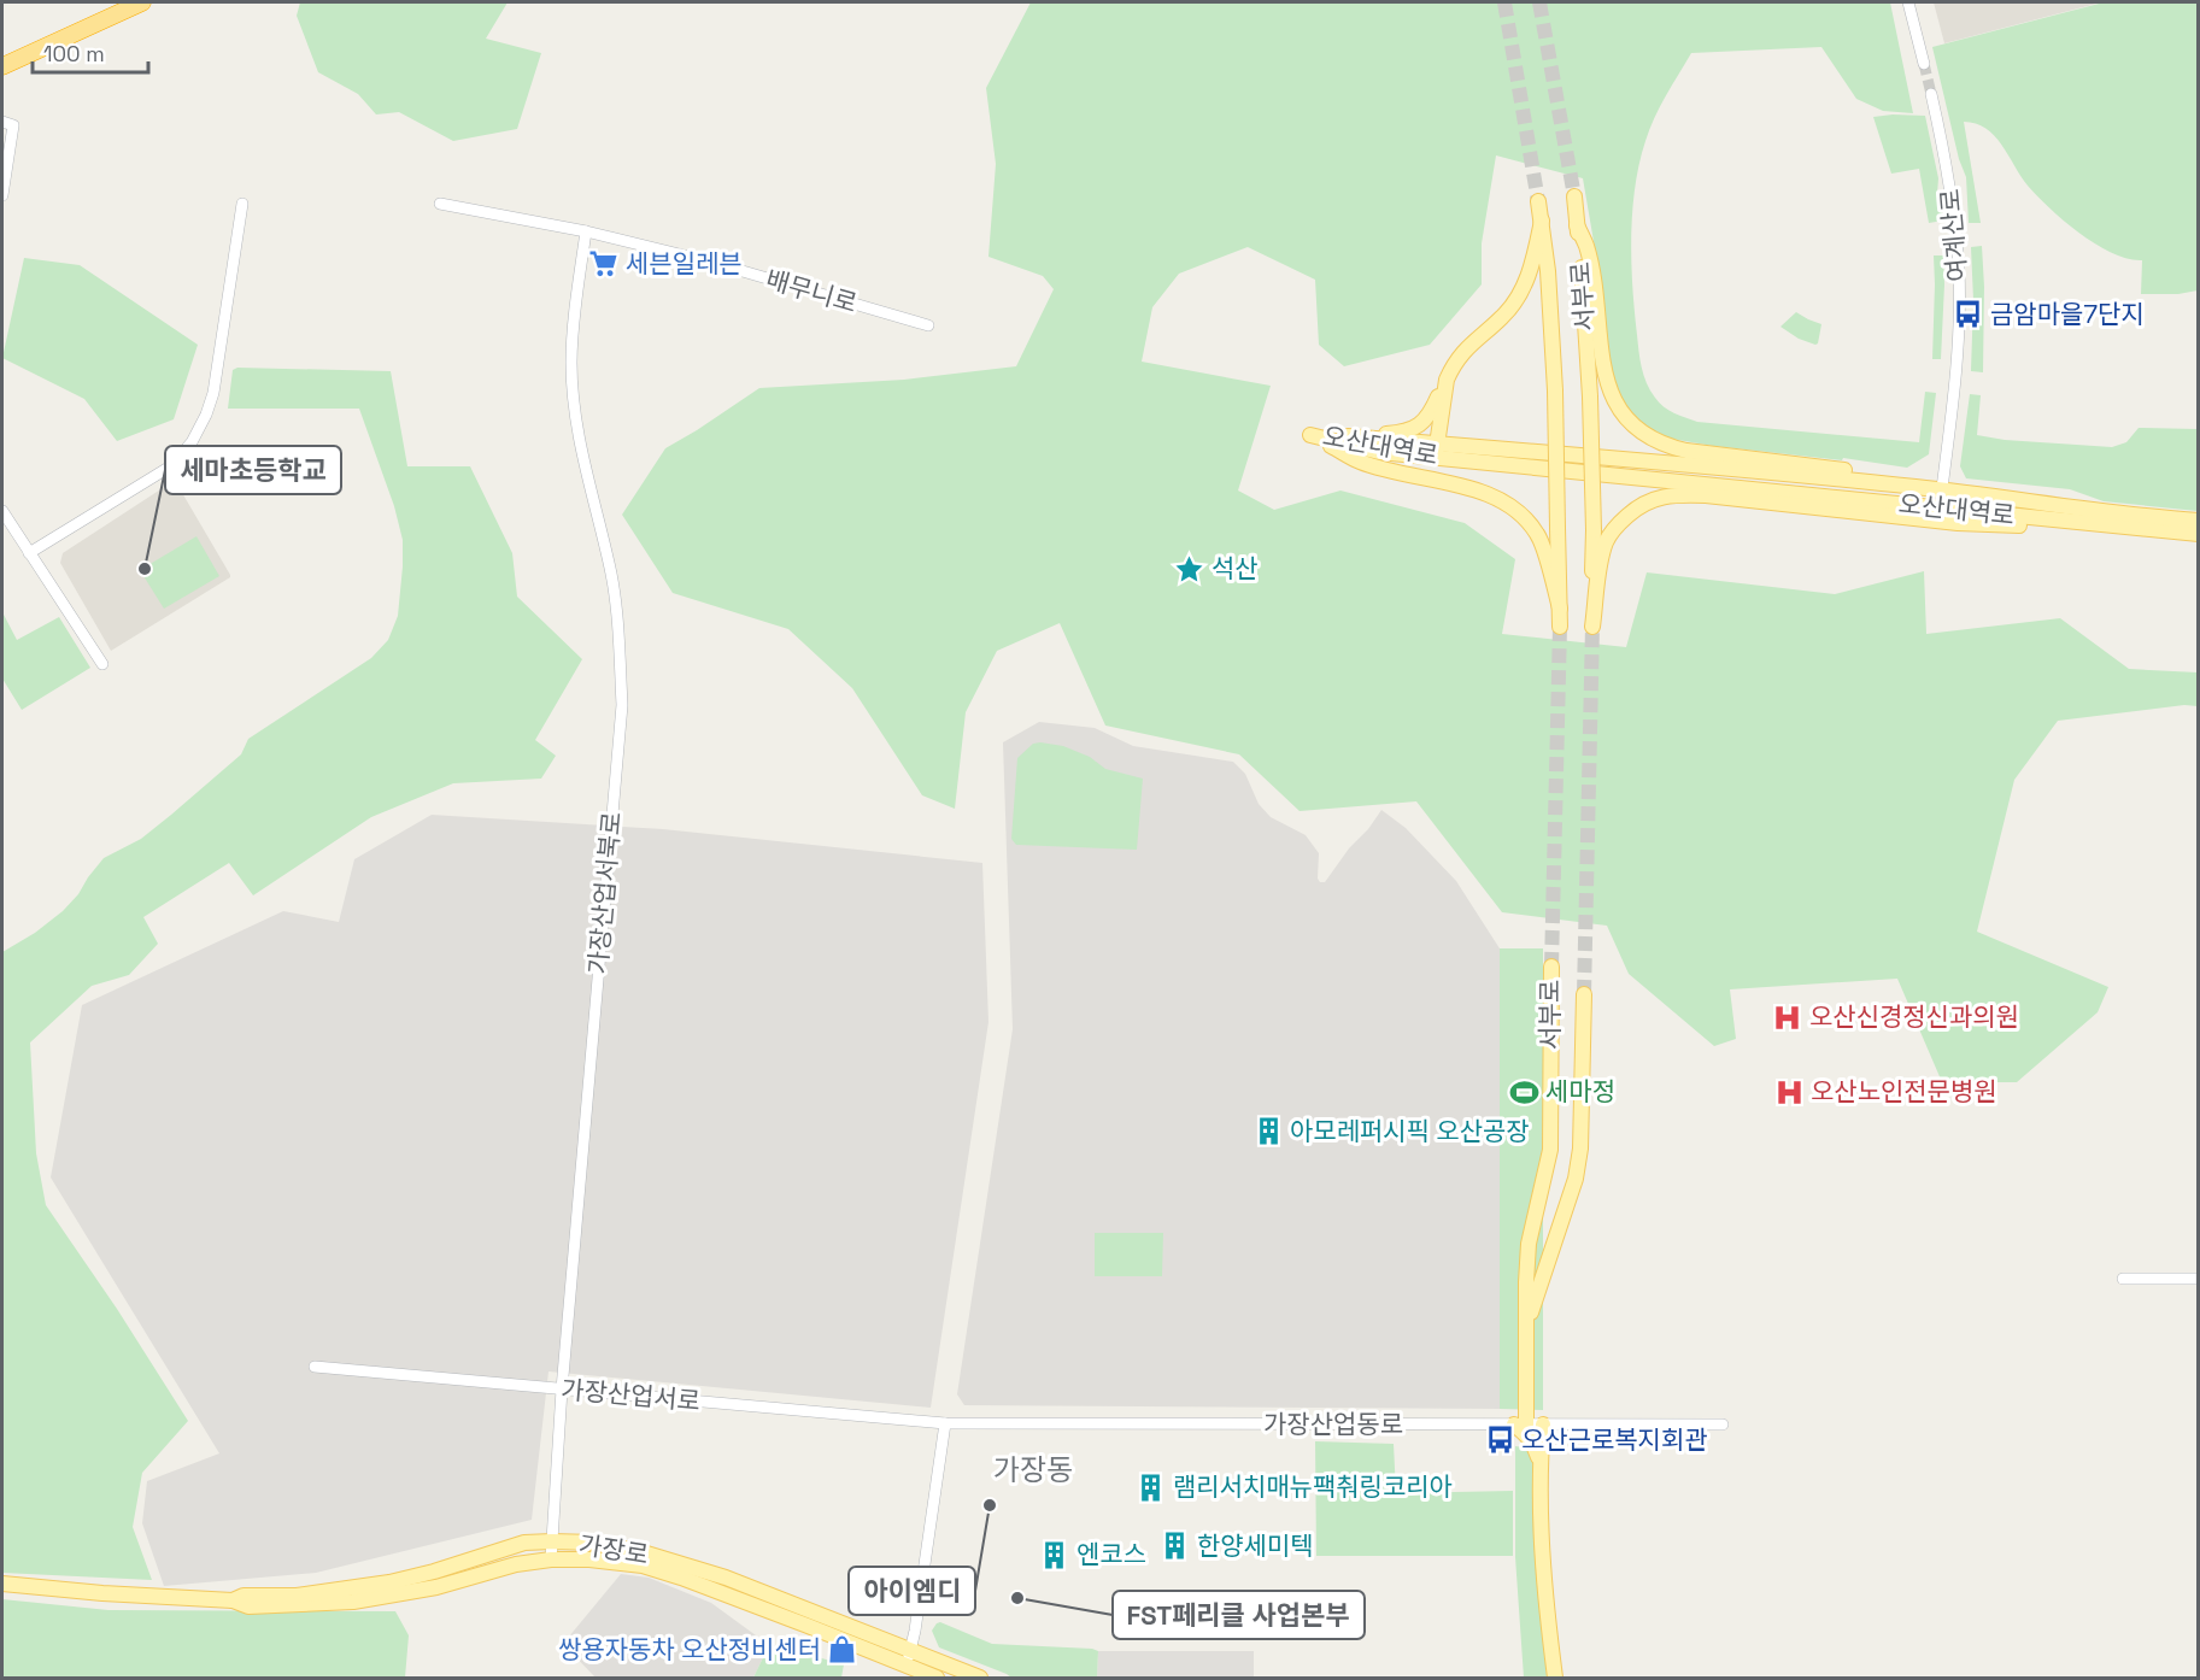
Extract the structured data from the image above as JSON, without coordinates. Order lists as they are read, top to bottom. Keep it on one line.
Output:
{"streets":{"main road":["서부로","오산대역로","가장로"],"street":["여계산로","배무니로","가장산업서북로","가장산업서로","가장산업동로"]},"crossings":[["여계산로","오산대역로"],["배무니로","가장산업서북로"],["서부로","오산대역로"],["가장산업서북로","가장산업서로"],["가장산업서북로","가장로"],["가장산업서로","가장산업동로"]],"districts":["가장동"],"places":{"supermarket":["세븐일레븐"],"bus stop":["금암마을7단지","오산근로복지회관"],"other":["세마초등학교","아이엠디","FST페리클 사업본부"],"place":["석산"],"hospital":["오산신경정신과의원","오산노인전문병원"],"sports":["세마정"],"building":["아모레퍼시픽 오산공장","램리서치매뉴팩춰링코리아","한양세미텍","엔코스"],"shop":["쌍용자동차 오산정비센터"]},"scale_bar":"100 m"}
